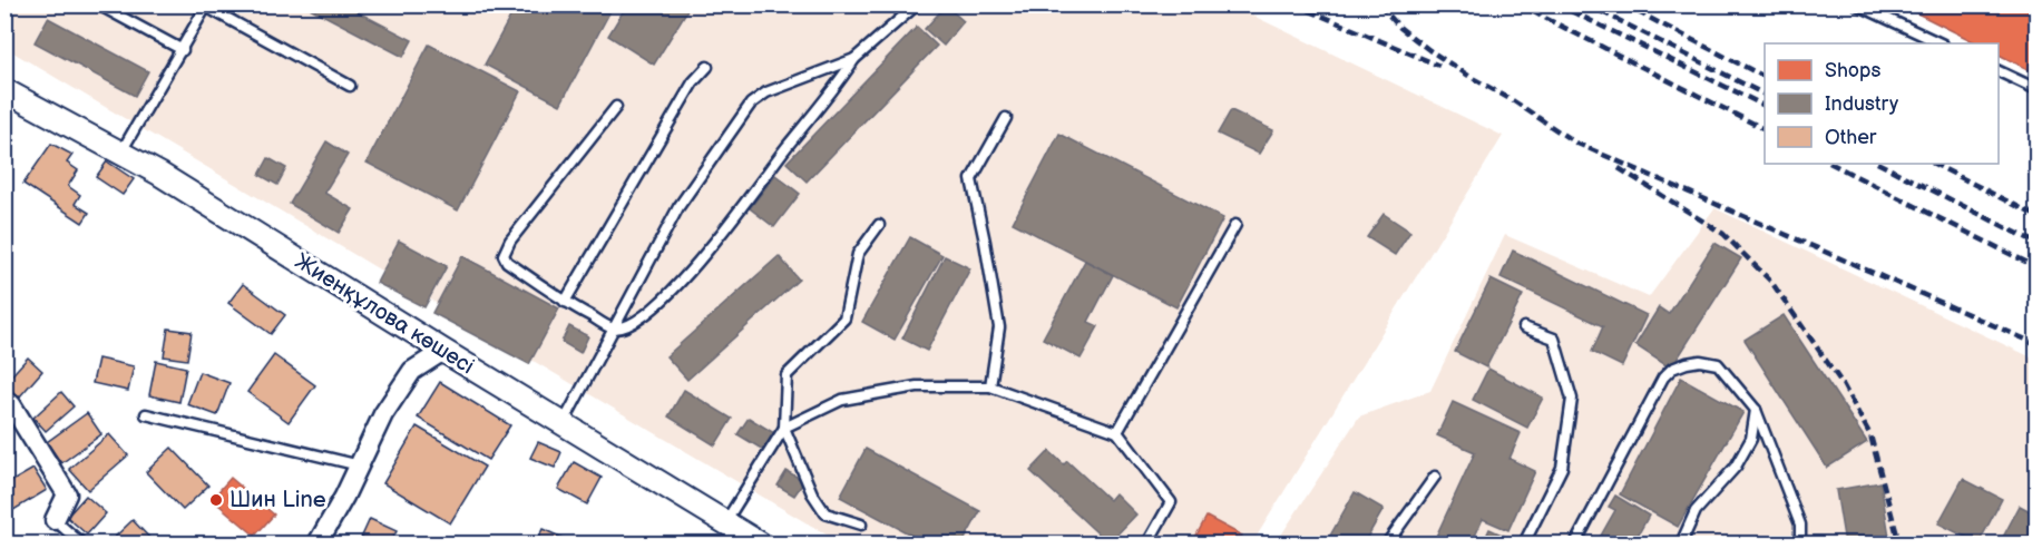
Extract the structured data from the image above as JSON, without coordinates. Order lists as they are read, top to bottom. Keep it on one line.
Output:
{"streets":{"street":["Жиенқұлова көшесі"]},"places":["Шин Line"],"legend":["Shops","Industry","Other"]}
